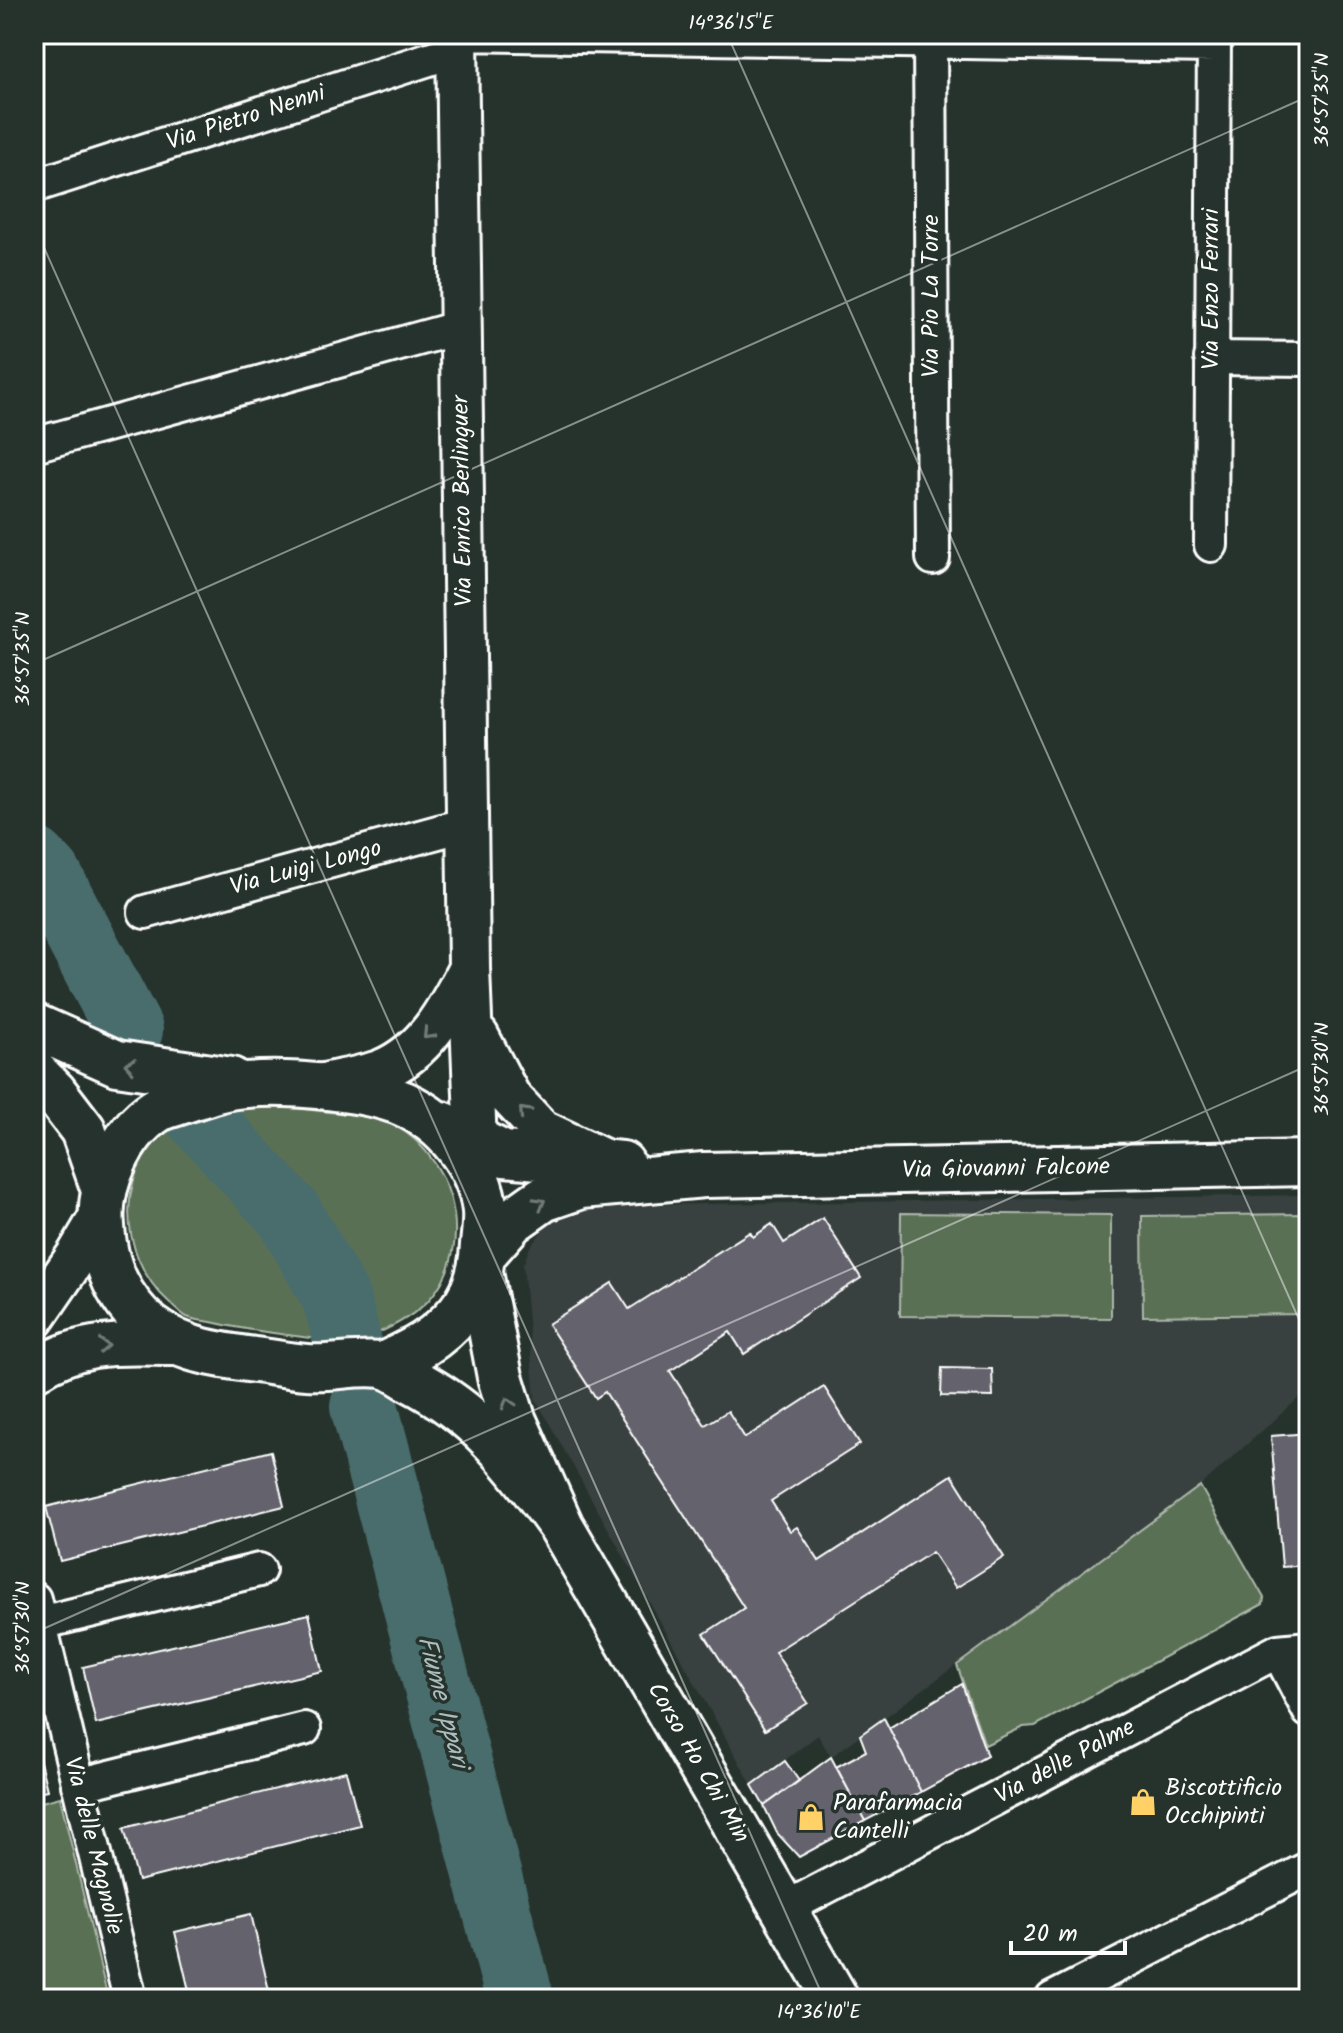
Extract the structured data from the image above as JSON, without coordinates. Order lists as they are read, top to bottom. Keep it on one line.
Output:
{"streets":{"main road":["Via Giovanni Falcone","Corso Ho Chi Min"],"street":["Via Pietro Nenni","Via Enzo Ferrari","Via Pio La Torre","Via Enrico Berlinguer","Via Luigi Longo","Via delle Palme","Via delle Magnolie"]},"crossings":[["Via Pietro Nenni","Via Enzo Ferrari"],["Via Pietro Nenni","Via Pio La Torre"],["Via Pietro Nenni","Via Enrico Berlinguer"],["Via Enrico Berlinguer","Via Luigi Longo"],["Via delle Palme","Corso Ho Chi Min"]],"water":["Fiume Ippari"],"places":{"shop":["Biscottificio Occhipinti","Parafarmacia Cantelli"]},"scale_bar":"20 m","coordinates":["14°36'15\"E","36°57'35\"N","36°57'30\"N","14°36'10\"E"]}
